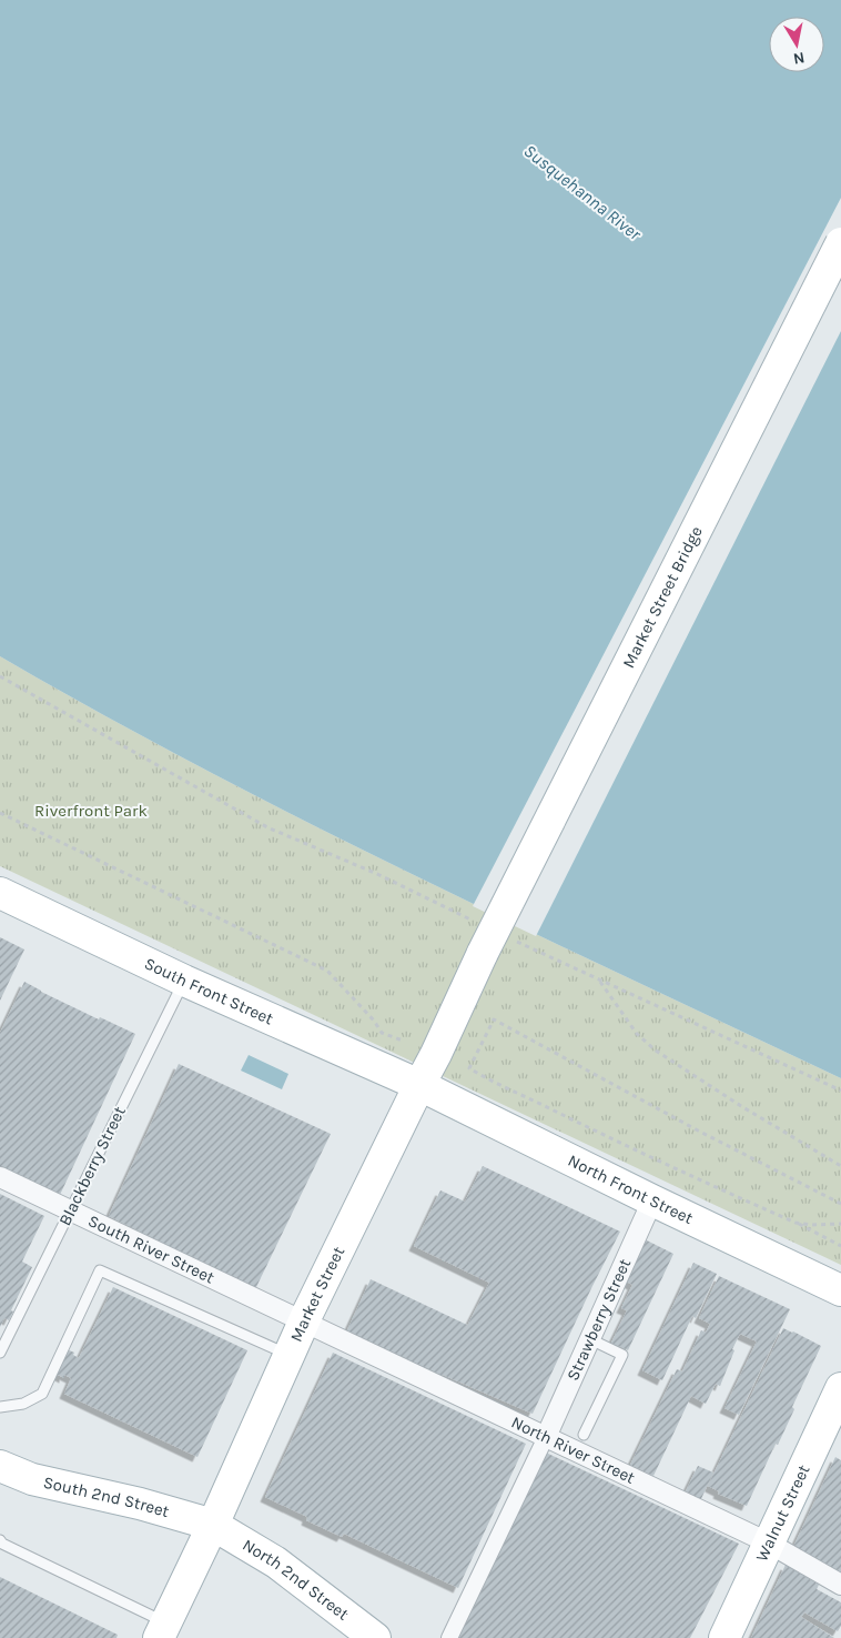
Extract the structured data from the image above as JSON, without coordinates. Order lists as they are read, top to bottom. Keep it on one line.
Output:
{"streets":{"main road":["Market Street Bridge","South Front Street","North Front Street","Market Street","South 2nd Street","Walnut Street","North 2nd Street"],"street":["South River Street","Strawberry Street","North River Street"],"lane":["Blackberry Street"]},"crossings":[["Market Street Bridge","Market Street"],["South Front Street","Blackberry Street"],["South Front Street","North Front Street"],["South Front Street","Market Street"],["Blackberry Street","South River Street"],["North Front Street","Market Street"],["North Front Street","Strawberry Street"],["South River Street","Market Street"],["South River Street","North River Street"],["Market Street","North River Street"],["Market Street","South 2nd Street"],["Market Street","North 2nd Street"],["Strawberry Street","North River Street"],["North River Street","Walnut Street"],["South 2nd Street","North 2nd Street"]],"water":["Susquehanna River"],"parks":["Riverfront Park"],"north":"bottom"}
